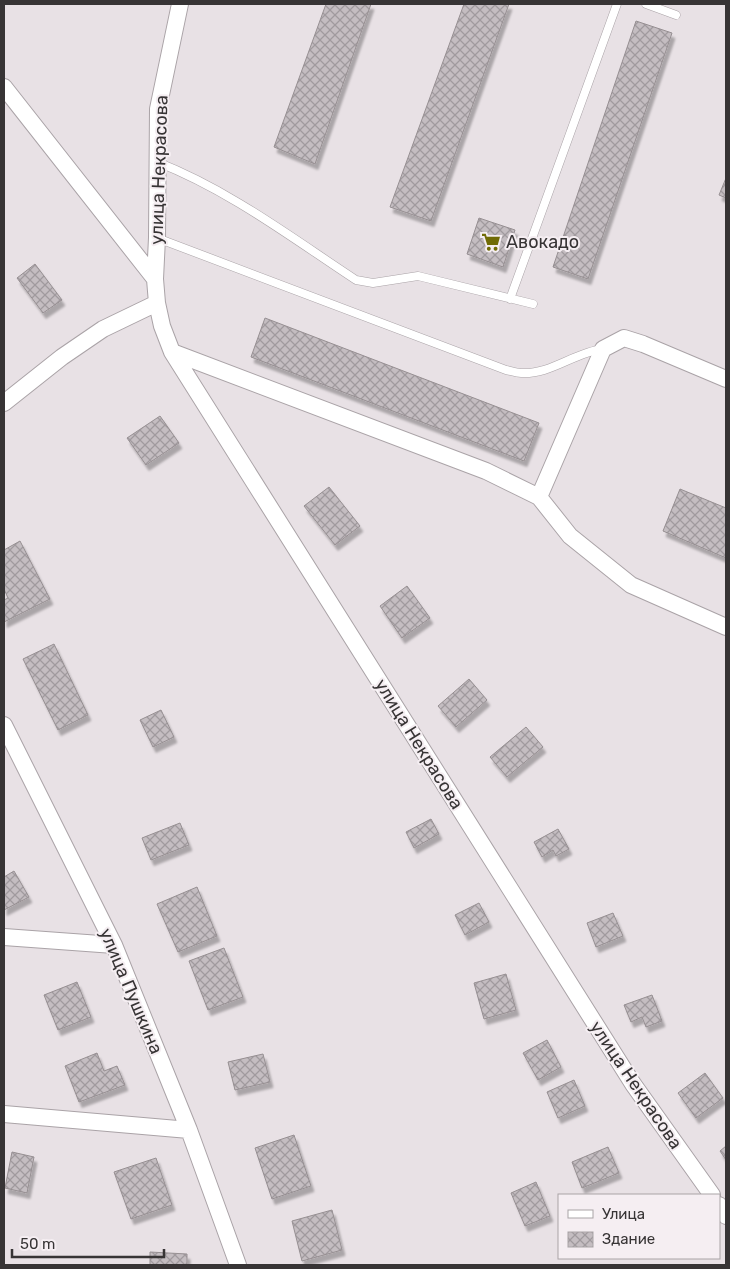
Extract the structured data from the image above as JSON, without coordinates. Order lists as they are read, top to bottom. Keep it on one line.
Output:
{"streets":{"street":["улица Некрасова","улица Пушкина"]},"places":{"supermarket":["Авокадо"]},"legend":["Улица","Здание"],"scale_bar":"50 m"}
